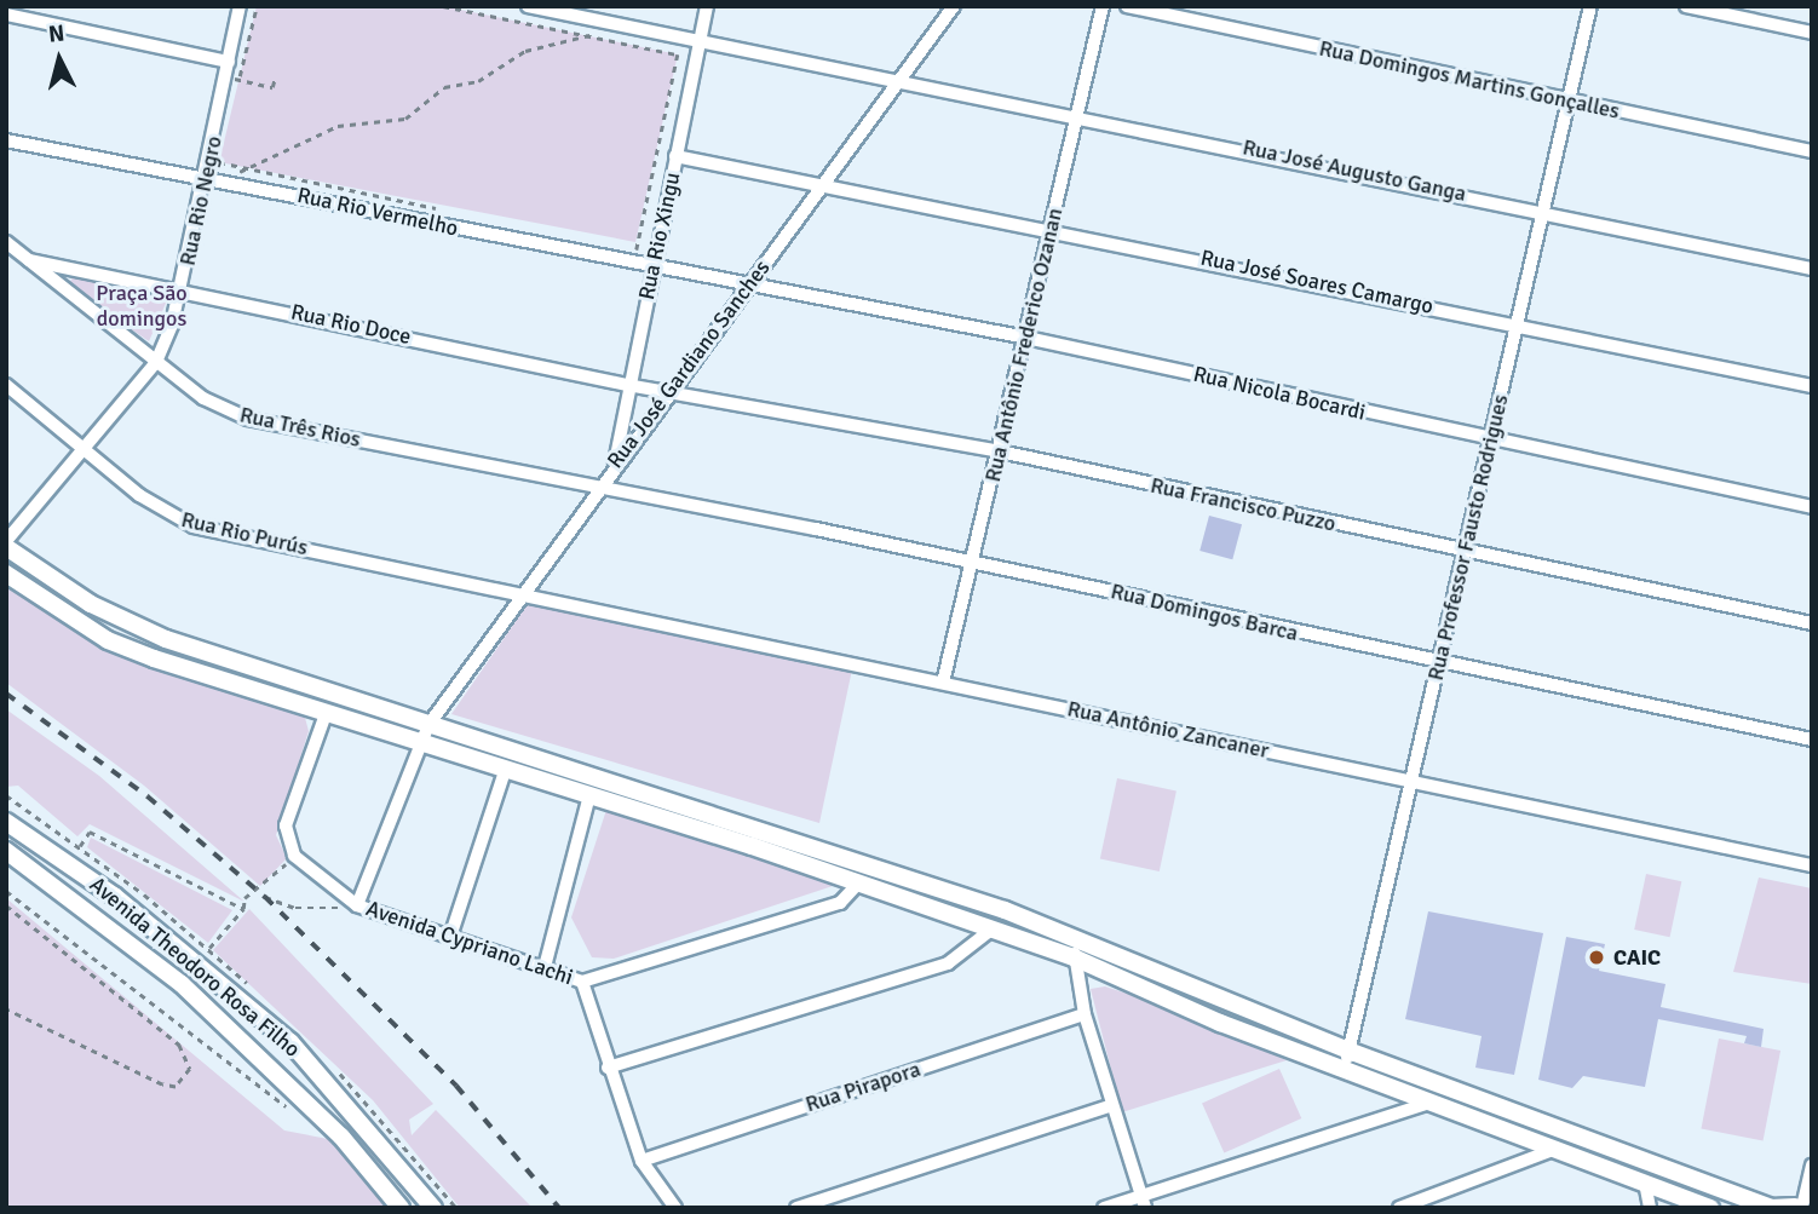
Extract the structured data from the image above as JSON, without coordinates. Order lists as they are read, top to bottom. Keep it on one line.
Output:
{"streets":{"main road":["Avenida Theodoro Rosa Filho"],"street":["Rua Domingos Martins Gonçalles","Rua José Augusto Ganga","Rua Rio Negro","Rua Rio Vermelho","Rua Rio Xingu","Rua José Soares Camargo","Rua Rio Doce","Rua Antônio Frederico Ozanan","Rua José Gardiano Sanches","Rua Nicola Bocardi","Rua Três Rios","Rua Francisco Puzzo","Rua Rio Purús","Rua Professor Fausto Rodrigues","Rua Domingos Barca","Rua Antônio Zancaner","Avenida Cypriano Lachi","Rua Pirapora"]},"crossings":[["Rua Domingos Martins Gonçalles","Rua Professor Fausto Rodrigues"],["Rua José Augusto Ganga","Rua Rio Xingu"],["Rua José Augusto Ganga","Rua Antônio Frederico Ozanan"],["Rua José Augusto Ganga","Rua José Gardiano Sanches"],["Rua José Augusto Ganga","Rua Professor Fausto Rodrigues"],["Rua Rio Negro","Rua Rio Vermelho"],["Rua Rio Negro","Rua Rio Doce"],["Rua Rio Negro","Rua Três Rios"],["Rua Rio Negro","Rua Rio Purús"],["Rua Rio Vermelho","Rua Rio Xingu"],["Rua Rio Vermelho","Rua José Gardiano Sanches"],["Rua Rio Vermelho","Rua Nicola Bocardi"],["Rua Rio Xingu","Rua José Soares Camargo"],["Rua Rio Xingu","Rua Rio Doce"],["Rua Rio Xingu","Rua José Gardiano Sanches"],["Rua José Soares Camargo","Rua Antônio Frederico Ozanan"],["Rua José Soares Camargo","Rua José Gardiano Sanches"],["Rua José Soares Camargo","Rua Professor Fausto Rodrigues"],["Rua Rio Doce","Rua José Gardiano Sanches"],["Rua Rio Doce","Rua Três Rios"],["Rua Rio Doce","Rua Francisco Puzzo"],["Rua Antônio Frederico Ozanan","Rua Nicola Bocardi"],["Rua Antônio Frederico Ozanan","Rua Francisco Puzzo"],["Rua Antônio Frederico Ozanan","Rua Domingos Barca"],["Rua Antônio Frederico Ozanan","Rua Antônio Zancaner"],["Rua José Gardiano Sanches","Rua Nicola Bocardi"],["Rua José Gardiano Sanches","Rua Três Rios"],["Rua José Gardiano Sanches","Rua Francisco Puzzo"],["Rua José Gardiano Sanches","Rua Rio Purús"],["Rua José Gardiano Sanches","Rua Domingos Barca"],["Rua José Gardiano Sanches","Rua Antônio Zancaner"],["Rua José Gardiano Sanches","Avenida Cypriano Lachi"],["Rua Nicola Bocardi","Rua Professor Fausto Rodrigues"],["Rua Três Rios","Rua Domingos Barca"],["Rua Francisco Puzzo","Rua Professor Fausto Rodrigues"],["Rua Rio Purús","Rua Antônio Zancaner"],["Rua Professor Fausto Rodrigues","Rua Domingos Barca"],["Rua Professor Fausto Rodrigues","Rua Antônio Zancaner"],["Avenida Cypriano Lachi","Rua Pirapora"]],"parks":["Praça São domingos"],"places":["CAIC"],"north":"top"}
